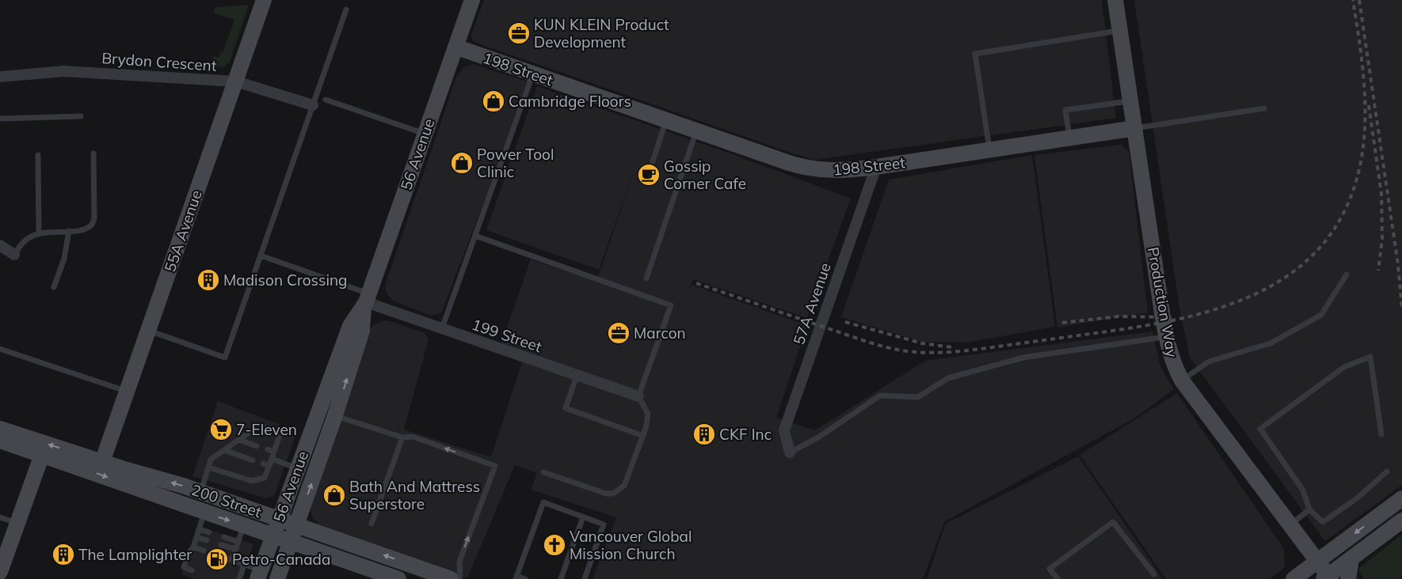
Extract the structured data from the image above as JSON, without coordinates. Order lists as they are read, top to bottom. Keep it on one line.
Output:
{"streets":{"main road":["198 Street","56 Avenue","55A Avenue","Production Way","200 Street"],"street":["Brydon Crescent","57A Avenue","199 Street"]},"crossings":[["Brydon Crescent","55A Avenue"],["198 Street","56 Avenue"],["198 Street","Production Way"],["198 Street","57A Avenue"],["56 Avenue","199 Street"],["56 Avenue","200 Street"],["55A Avenue","200 Street"]],"places":{"office":["KUN KLEIN Product Development","Marcon"],"shop":["Cambridge Floors","Power Tool Clinic","Bath And Mattress Superstore"],"cafe":["Gossip Corner Cafe"],"building":["Madison Crossing","CKF Inc","The Lamplighter"],"supermarket":["7-Eleven"],"church":["Vancouver Global Mission Church"],"fuel station":["Petro-Canada"]}}
